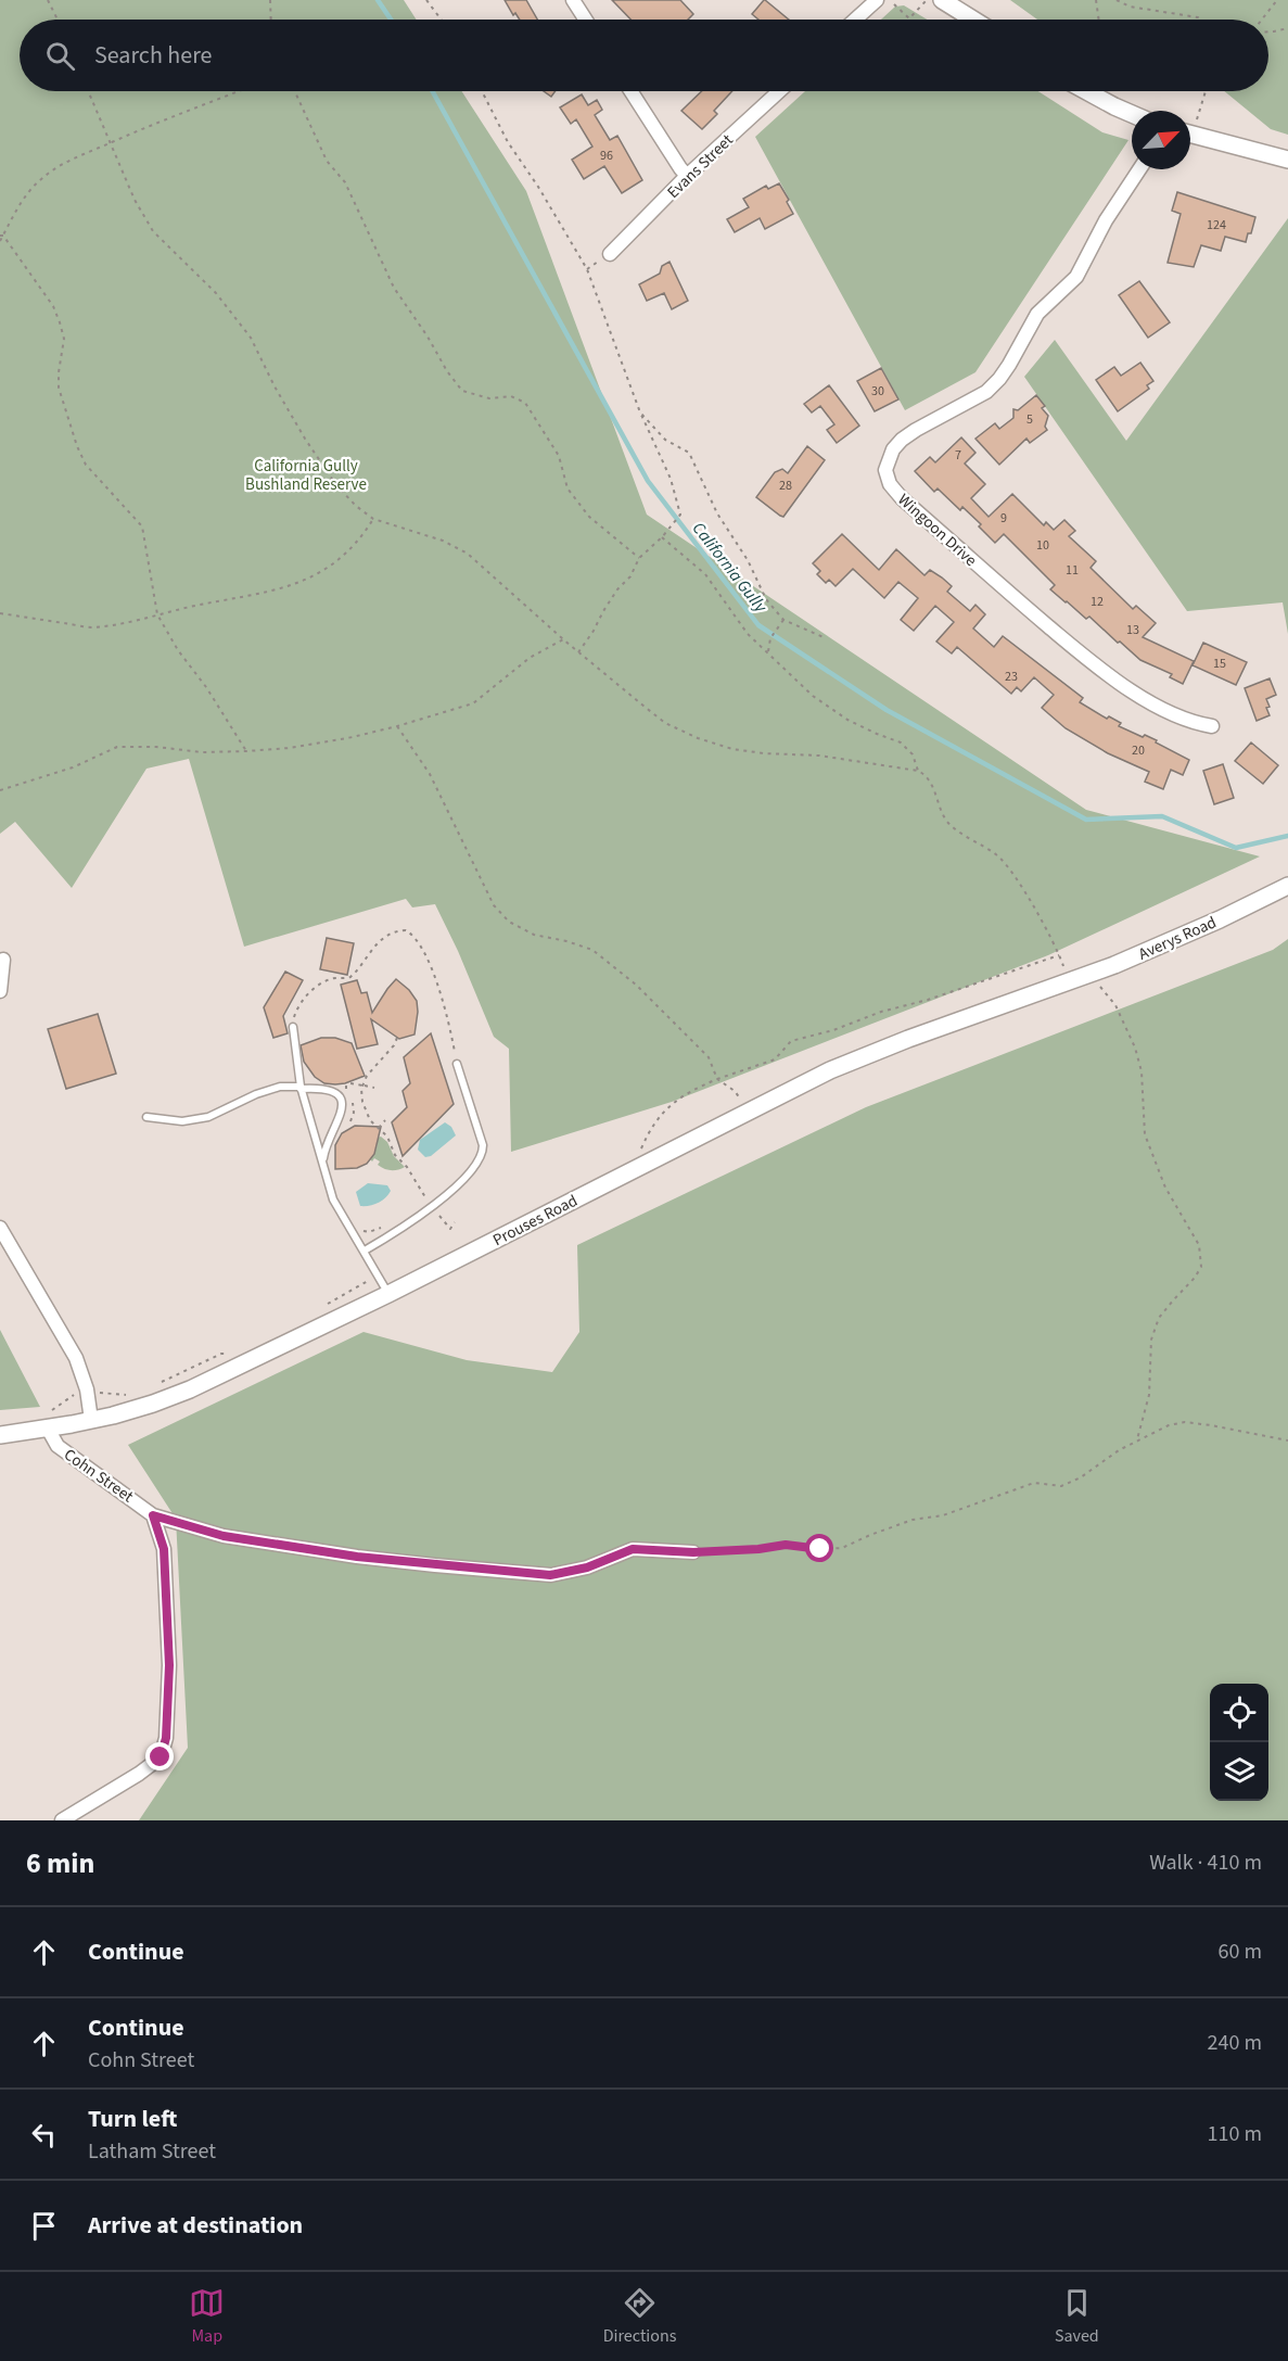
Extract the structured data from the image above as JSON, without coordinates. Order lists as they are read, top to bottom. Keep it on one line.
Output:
{"streets":{"street":["Evans Street","Wingoon Drive","Averys Road","Prouses Road","Cohn Street"]},"crossings":[["Averys Road","Prouses Road"],["Prouses Road","Cohn Street"]],"water":["California Gully"],"parks":["California Gully Bushland Reserve"],"house_numbers":["96","124","30","5","7","28","9","10","11","12","13","15","23","20"],"north":"top right","page":{"search":"Search here","heading":["6 min","Walk · 410 m"],"list":[["Continue","60 m"],["Continue","Cohn Street","240 m"],["Turn left","Latham Street","110 m"],"Arrive at destination"],"nav":["Map","Directions","Saved"]}}
